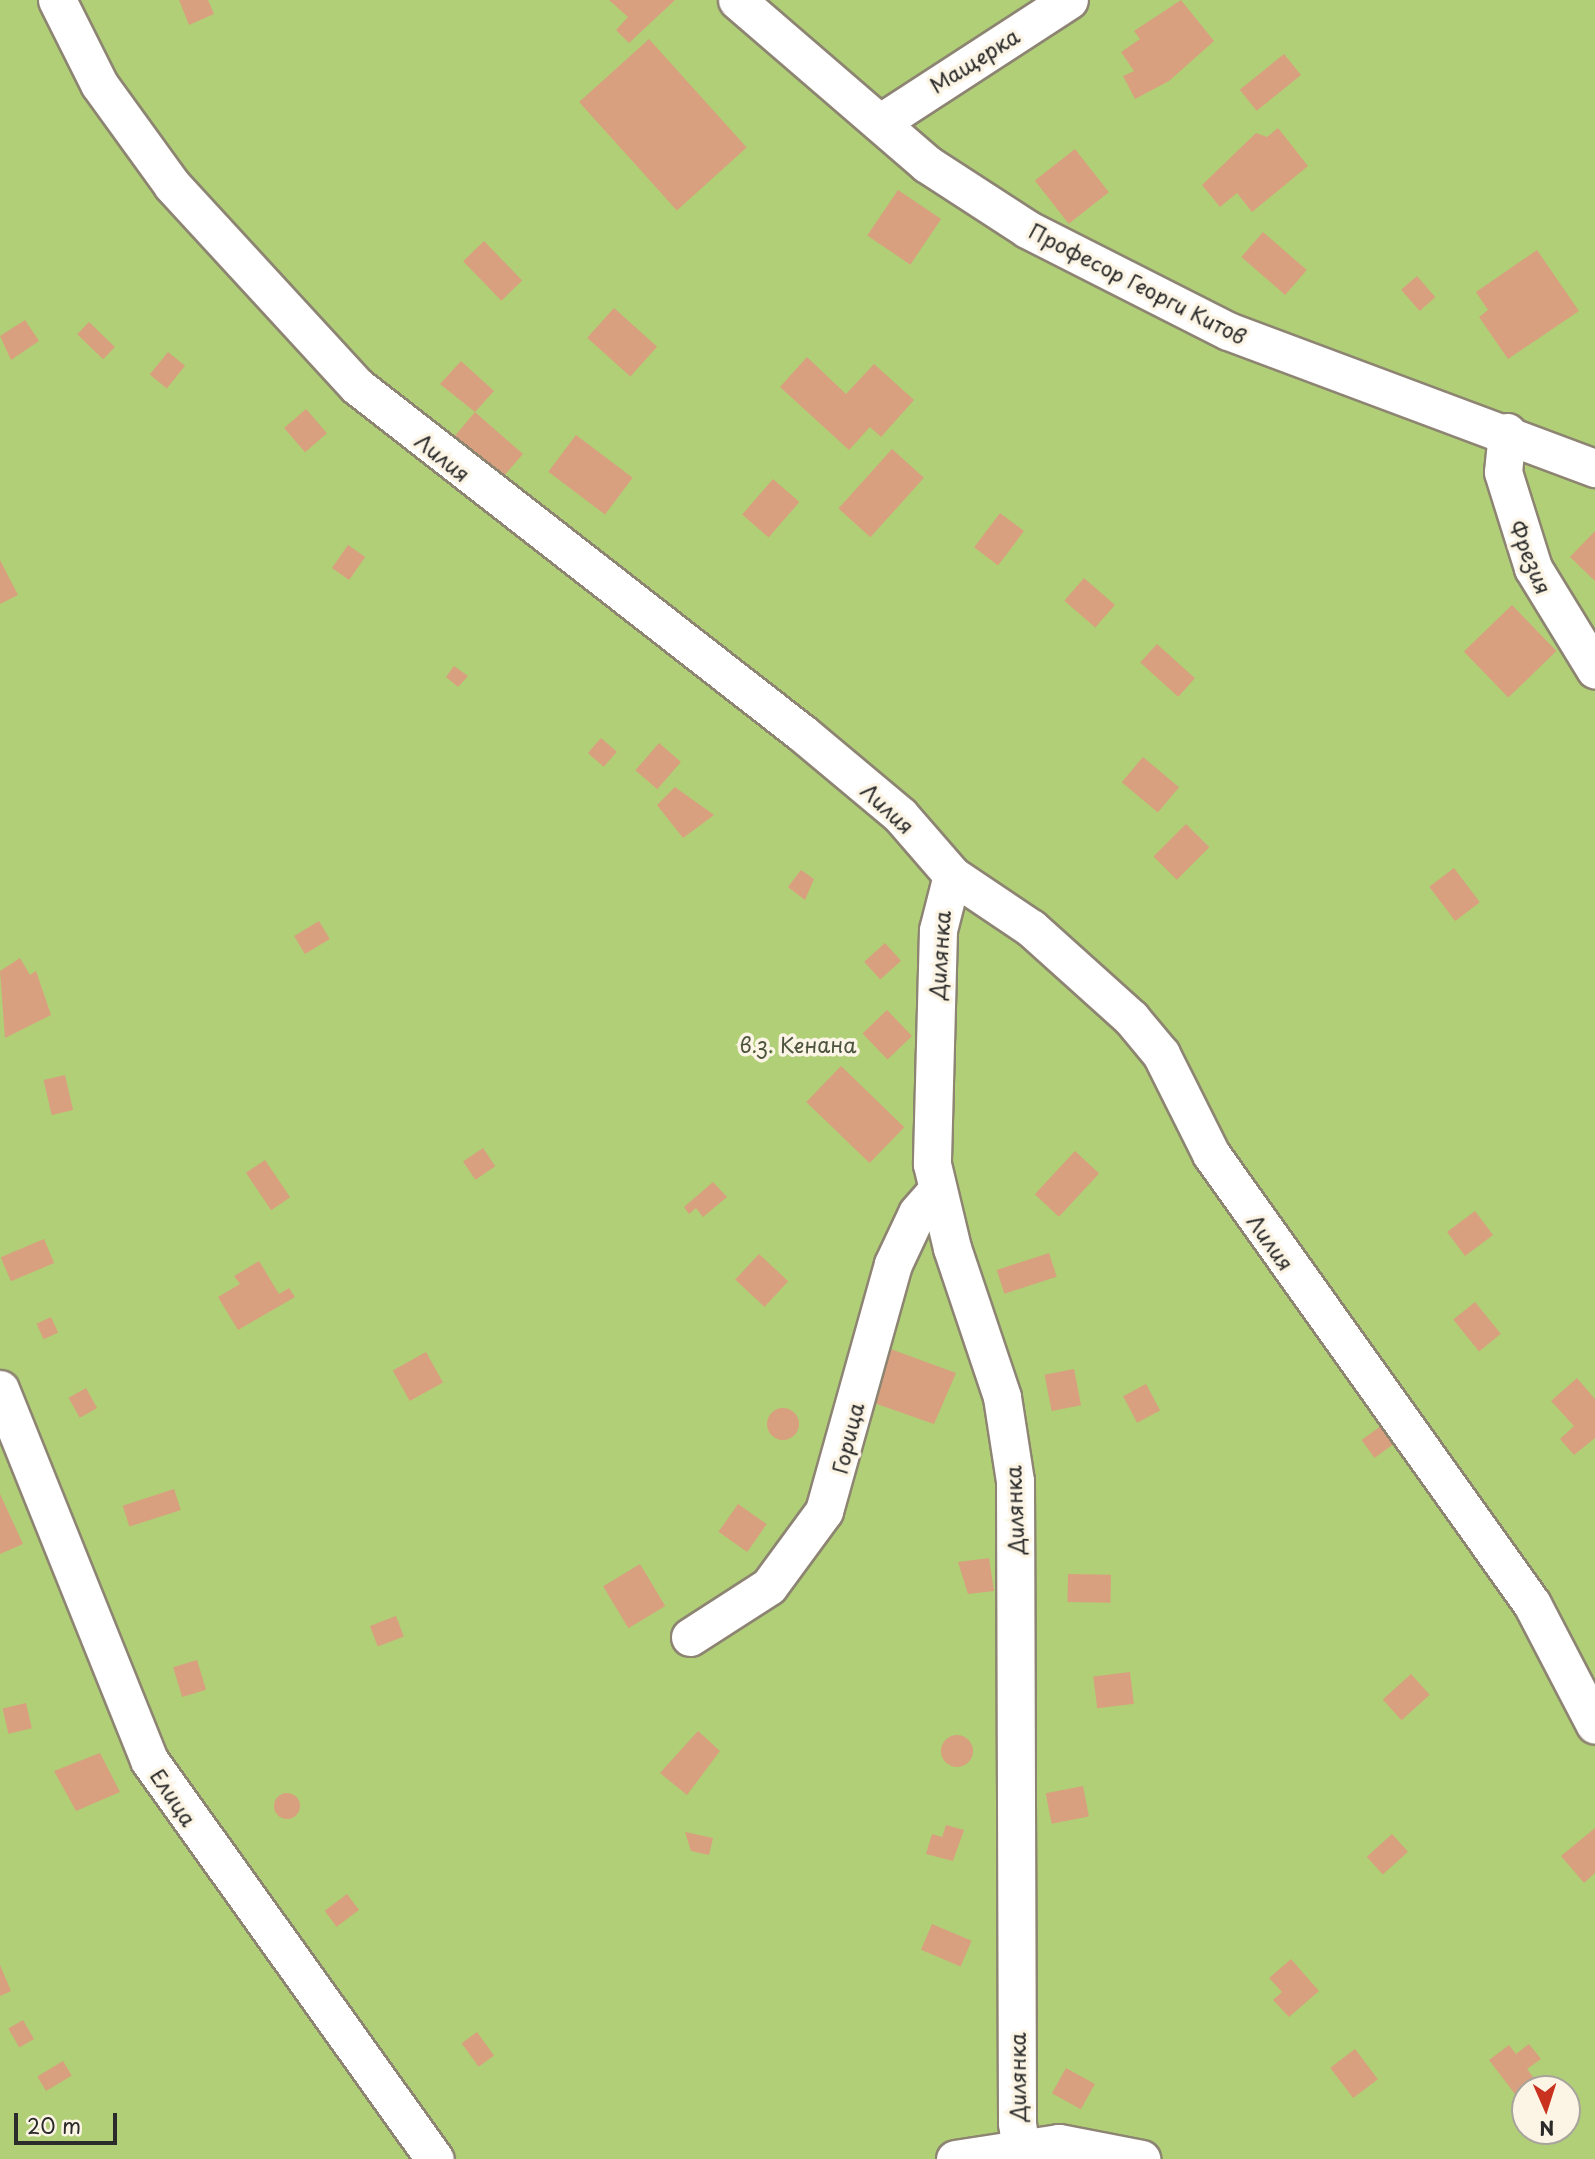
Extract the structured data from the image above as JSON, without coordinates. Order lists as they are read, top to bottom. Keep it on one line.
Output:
{"streets":{"street":["Мащерка","Професор Георги Китов","Лилия","Фрезия","Дилянка","Горица","Елица"]},"crossings":[["Мащерка","Професор Георги Китов"],["Професор Георги Китов","Фрезия"],["Лилия","Дилянка"],["Дилянка","Горица"]],"parks":["в.з. Кенана"],"scale_bar":"20 m","north":"bottom"}
